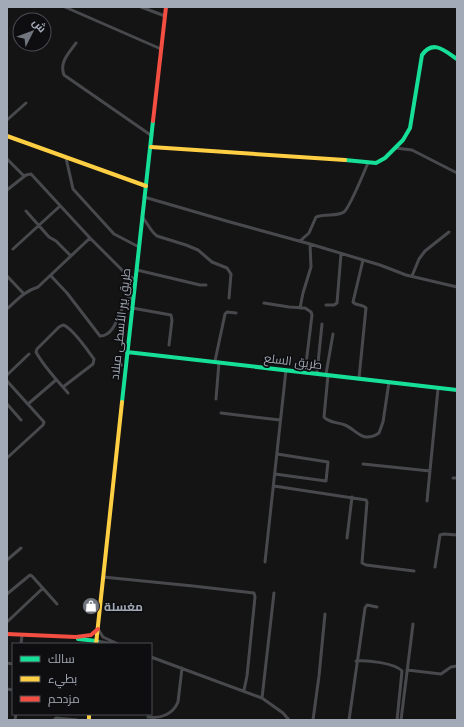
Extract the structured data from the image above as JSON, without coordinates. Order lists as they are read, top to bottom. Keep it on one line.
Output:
{"streets":{"street":["طريق بير الأسطى ميلاد","طريق السلع"]},"crossings":[["طريق بير الأسطى ميلاد","طريق السلع"]],"places":{"shop":["مغسلة"]},"legend":["سالك","بطيء","مزدحم"],"north":"top right"}
